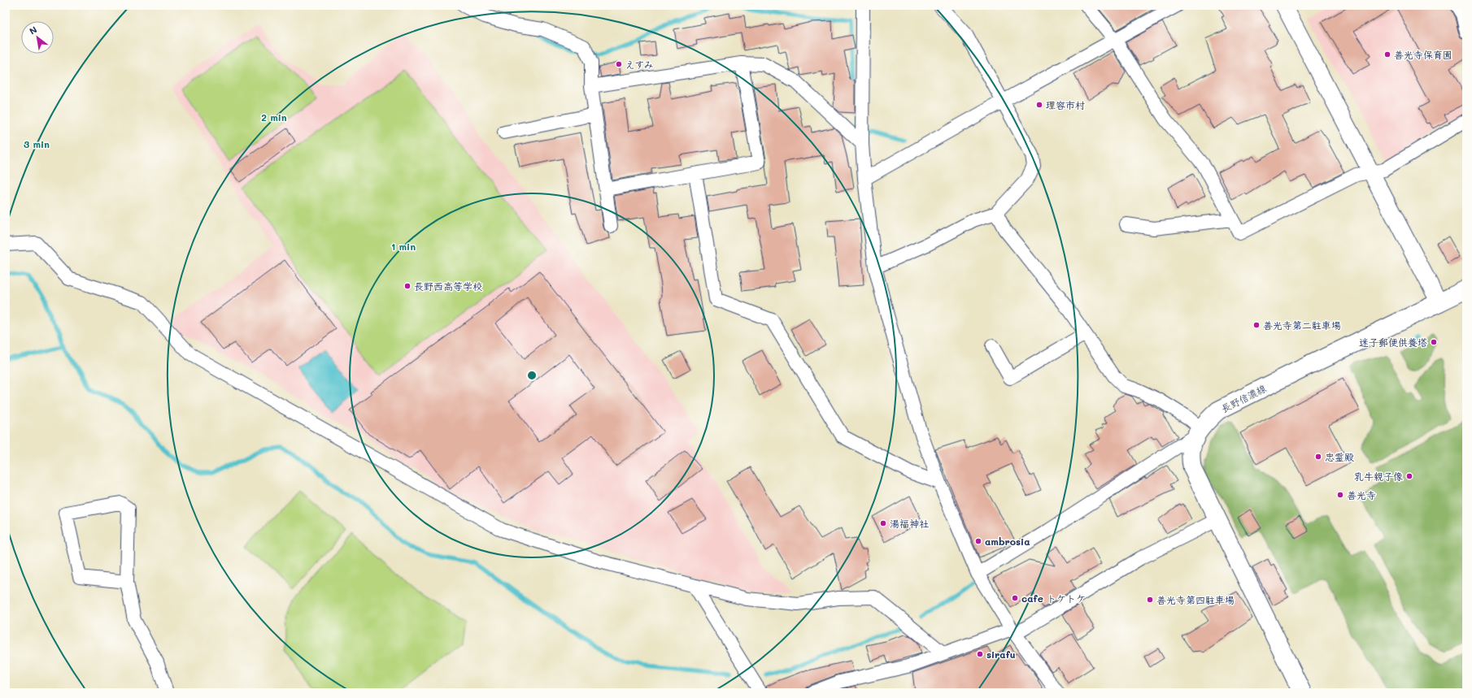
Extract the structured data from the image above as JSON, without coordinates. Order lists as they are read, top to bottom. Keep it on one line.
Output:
{"streets":{"main road":["長野信濃線"]},"places":["善光寺保育園","えすみ","理容市村","長野西高等学校","善光寺第二駐車場","迷子郵便供養塔","忠霊殿","乳牛親子像","善光寺","湯福神社","ambrosia","cafe トケトケ","善光寺第四駐車場","sirafu"],"north":"top left","rings":["2 min","3 min","1 min"]}
